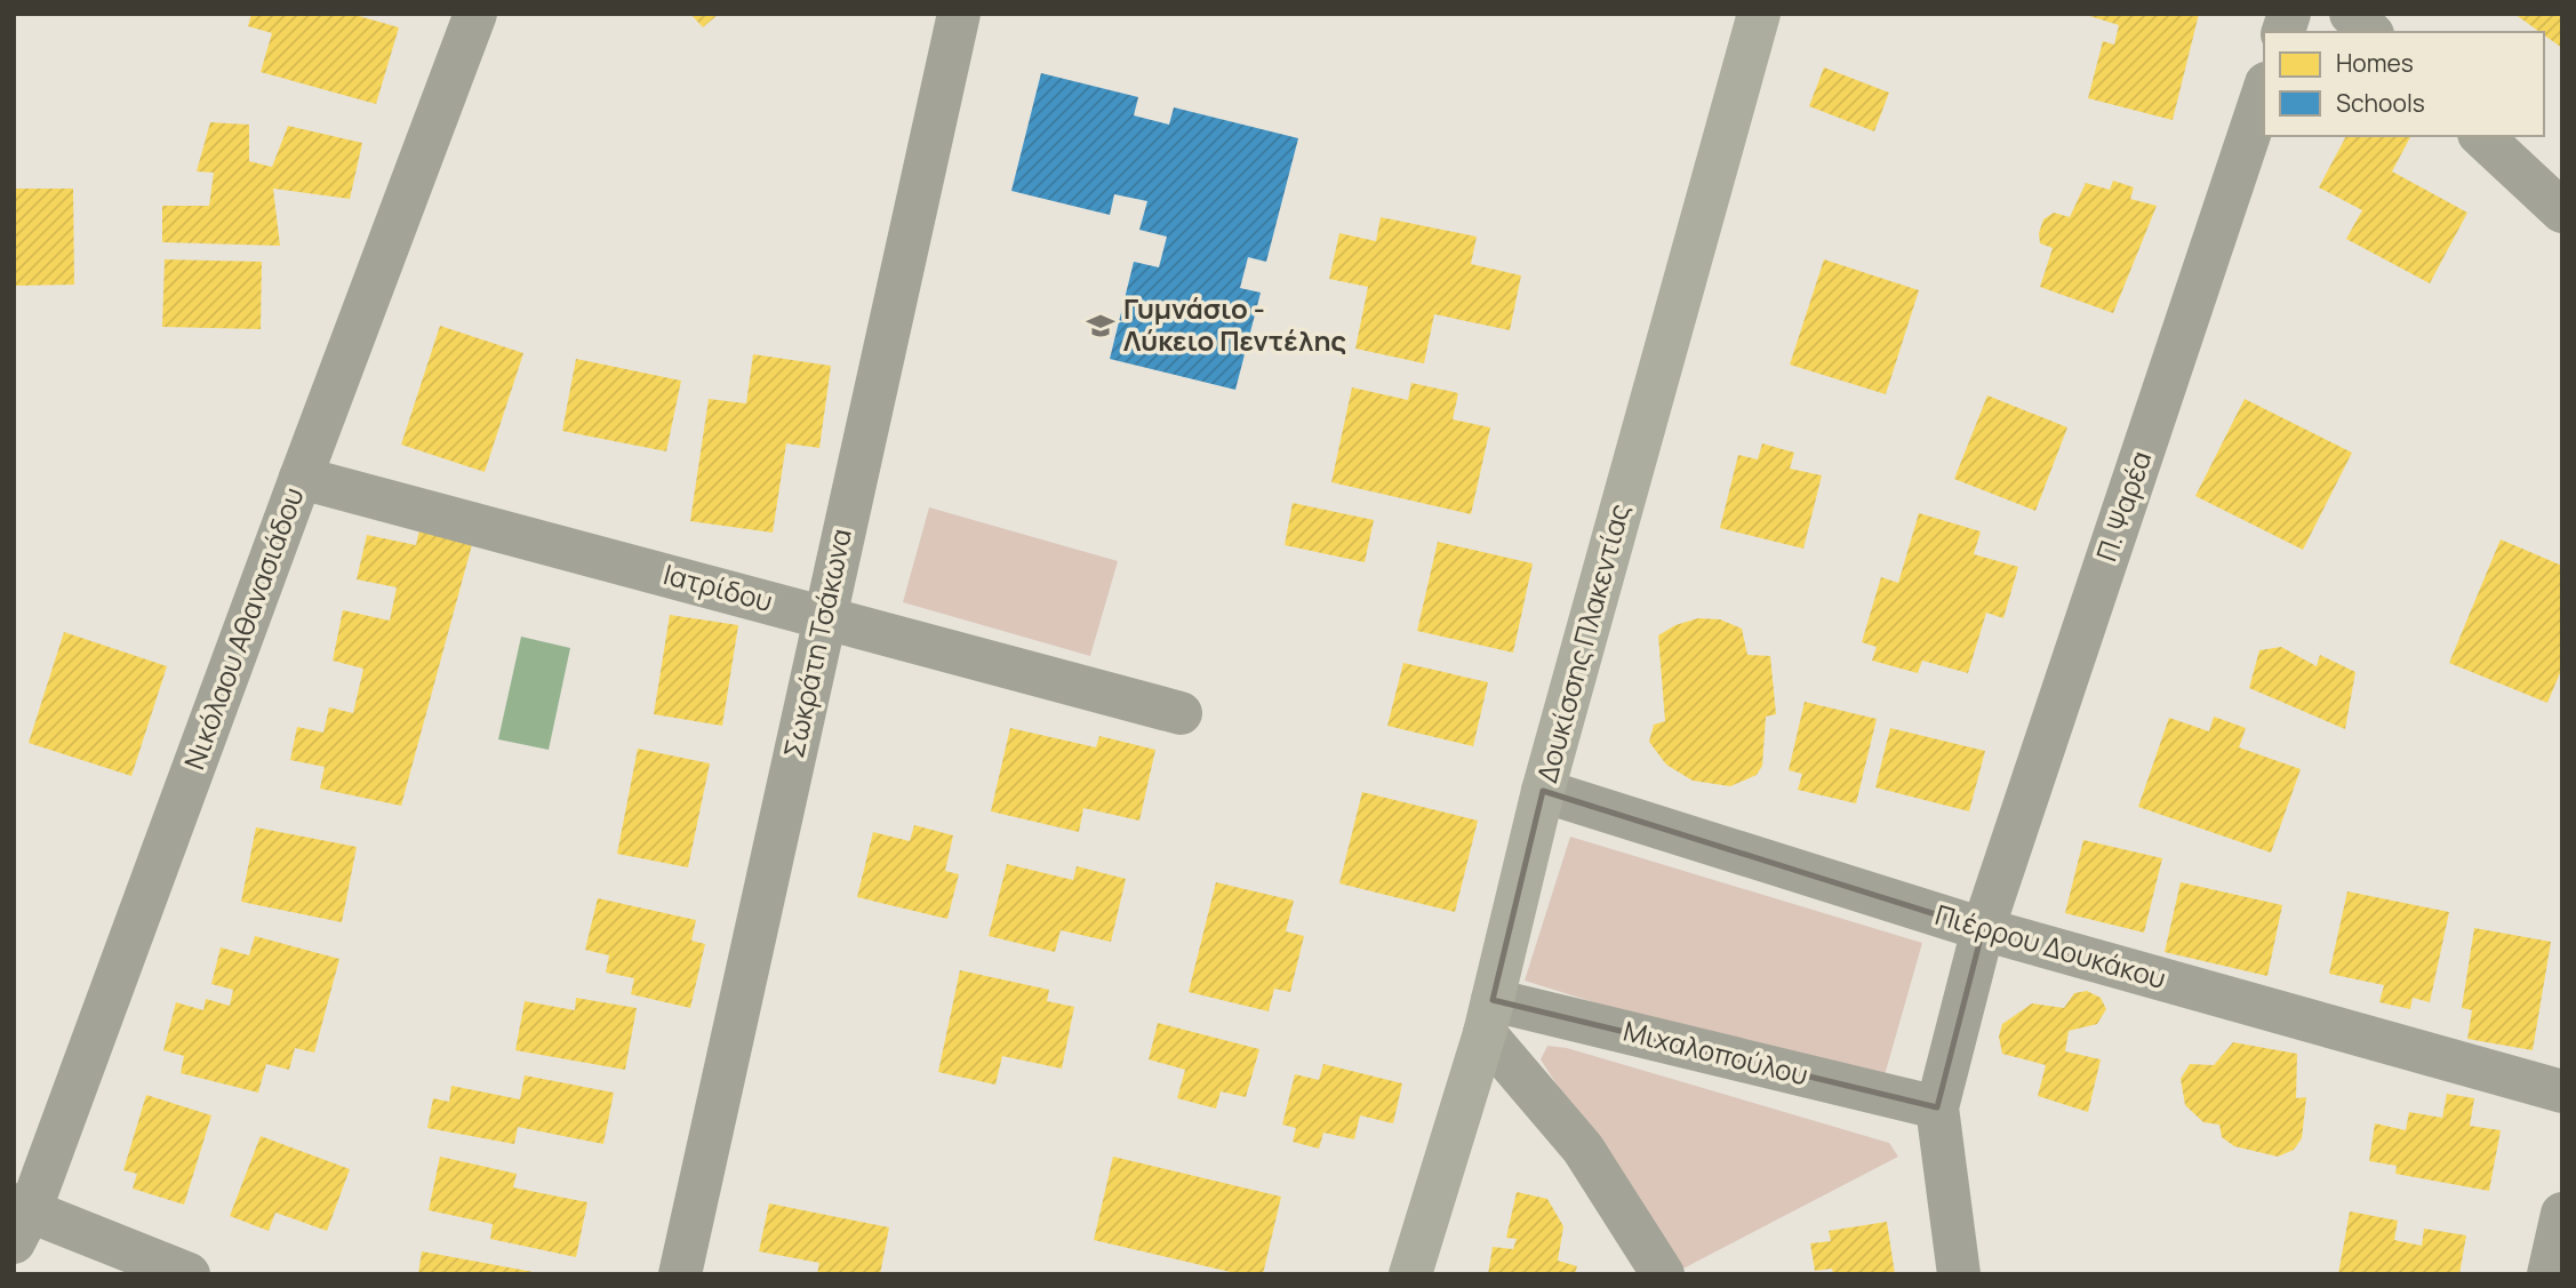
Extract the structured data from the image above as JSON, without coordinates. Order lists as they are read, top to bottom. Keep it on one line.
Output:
{"streets":{"main road":["Δουκίσσης Πλακεντίας"],"street":["Π. Ψαρέα","Ιατρίδου","Νικόλαου Αθανασιάδου","Σωκράτη Τσάκωνα","Πιέρρου Δουκάκου","Μιχαλοπούλου"]},"crossings":[["Π. Ψαρέα","Πιέρρου Δουκάκου"],["Π. Ψαρέα","Μιχαλοπούλου"],["Ιατρίδου","Νικόλαου Αθανασιάδου"],["Ιατρίδου","Σωκράτη Τσάκωνα"],["Δουκίσσης Πλακεντίας","Πιέρρου Δουκάκου"],["Δουκίσσης Πλακεντίας","Μιχαλοπούλου"]],"places":{"school or university":["Γυμνάσιο - Λύκειο Πεντέλης"]},"legend":["Homes","Schools"]}
